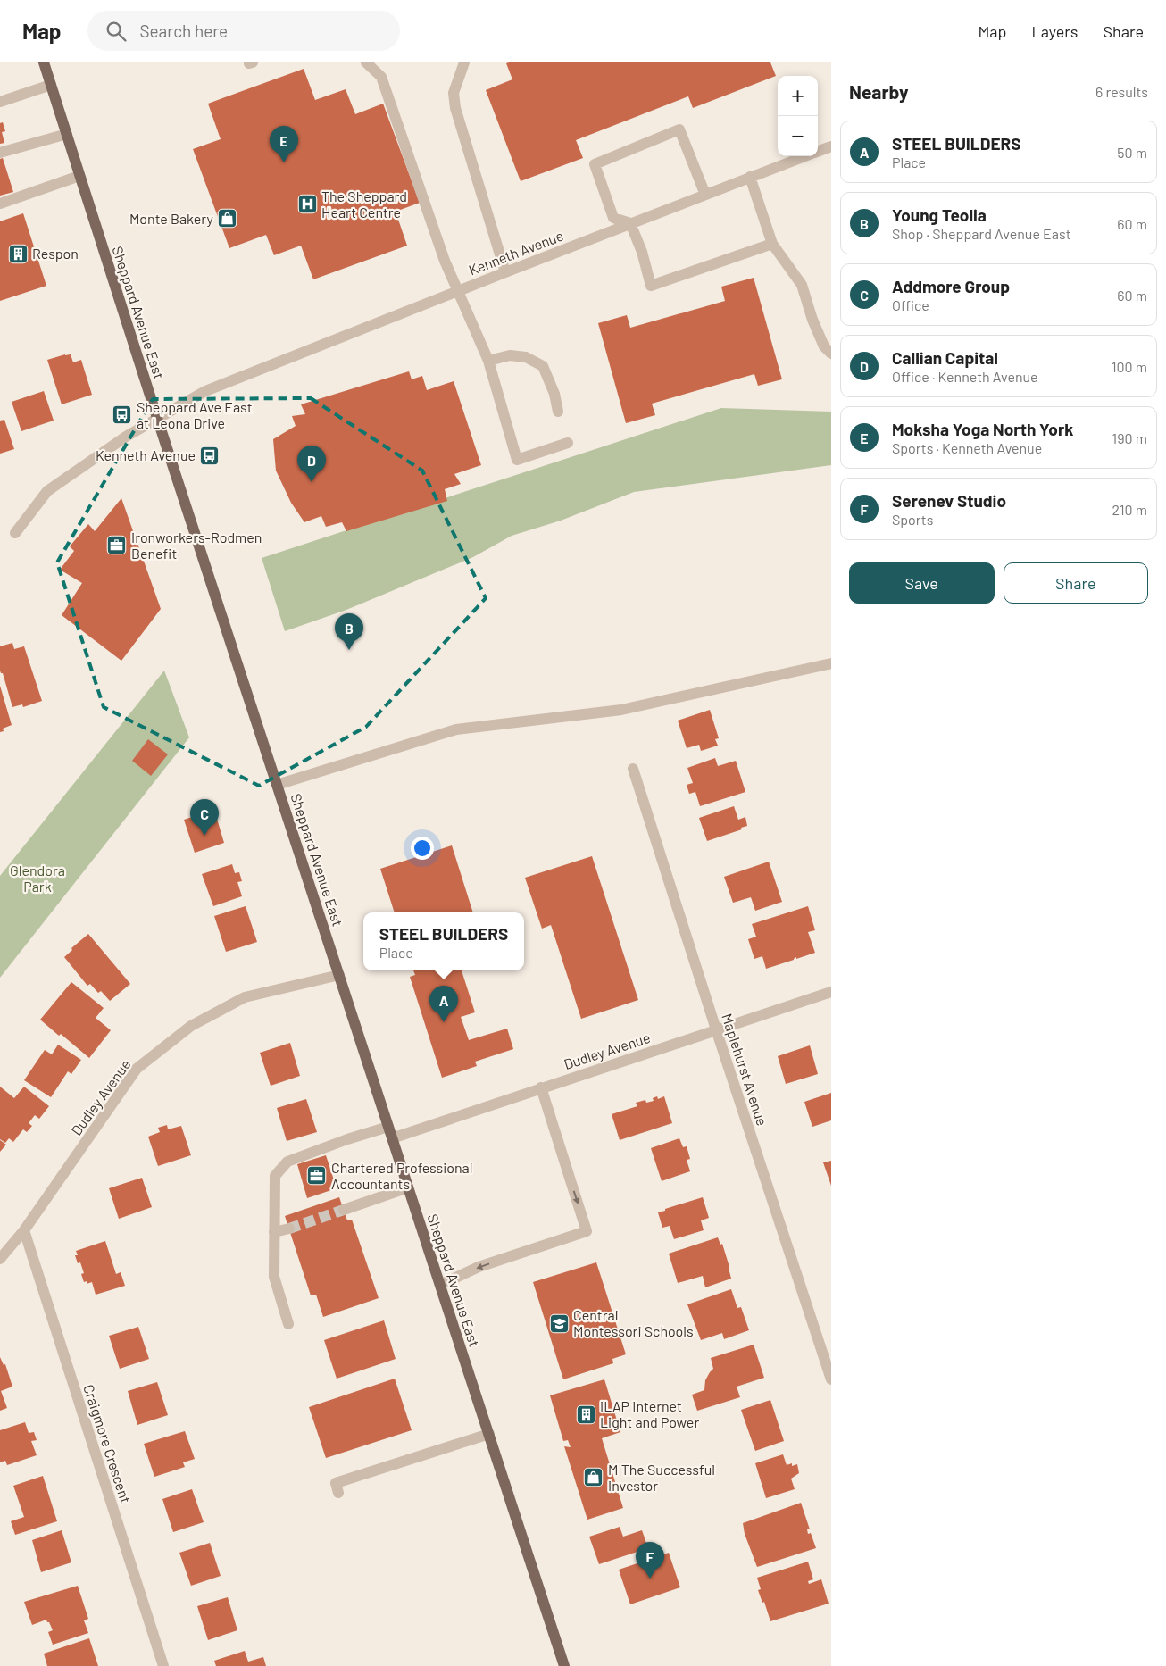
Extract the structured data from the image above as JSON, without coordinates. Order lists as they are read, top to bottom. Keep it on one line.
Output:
{"streets":{"main road":["Sheppard Avenue East"],"street":["Kenneth Avenue","Dudley Avenue","Maplehurst Avenue","Craigmore Crescent"]},"crossings":[["Kenneth Avenue","Sheppard Avenue East"],["Sheppard Avenue East","Dudley Avenue"],["Dudley Avenue","Maplehurst Avenue"],["Dudley Avenue","Craigmore Crescent"]],"parks":["Glendora Park"],"places":{"hospital":["The Sheppard Heart Centre"],"shop":["Monte Bakery","M The Successful Investor"],"building":["Respon","ILAP Internet Light and Power"],"bus stop":["Sheppard Ave East at Leona Drive","Kenneth Avenue"],"office":["Ironworkers-Rodmen Benefit","Chartered Professional Accountants"],"school or university":["Central Montessori Schools"]},"page":{"header":"Map","search":"Search here","nav":["Map","Layers","Share"],"heading":["Nearby","6 results"],"map_buttons":["+","−"],"list":[{"mark":"A","name":"STEEL BUILDERS","note":"Place","value":"50 m"},{"mark":"B","name":"Young Teolia","note":"Shop · Sheppard Avenue East","value":"60 m"},{"mark":"C","name":"Addmore Group","note":"Office","value":"60 m"},{"mark":"D","name":"Callian Capital","note":"Office · Kenneth Avenue","value":"100 m"},{"mark":"E","name":"Moksha Yoga North York","note":"Sports · Kenneth Avenue","value":"190 m"},{"mark":"F","name":"Serenev Studio","note":"Sports","value":"210 m"}],"pins":["E","D","B","C","A","F"],"buttons":["Save","Share"],"popup":["STEEL BUILDERS","Place"]}}
